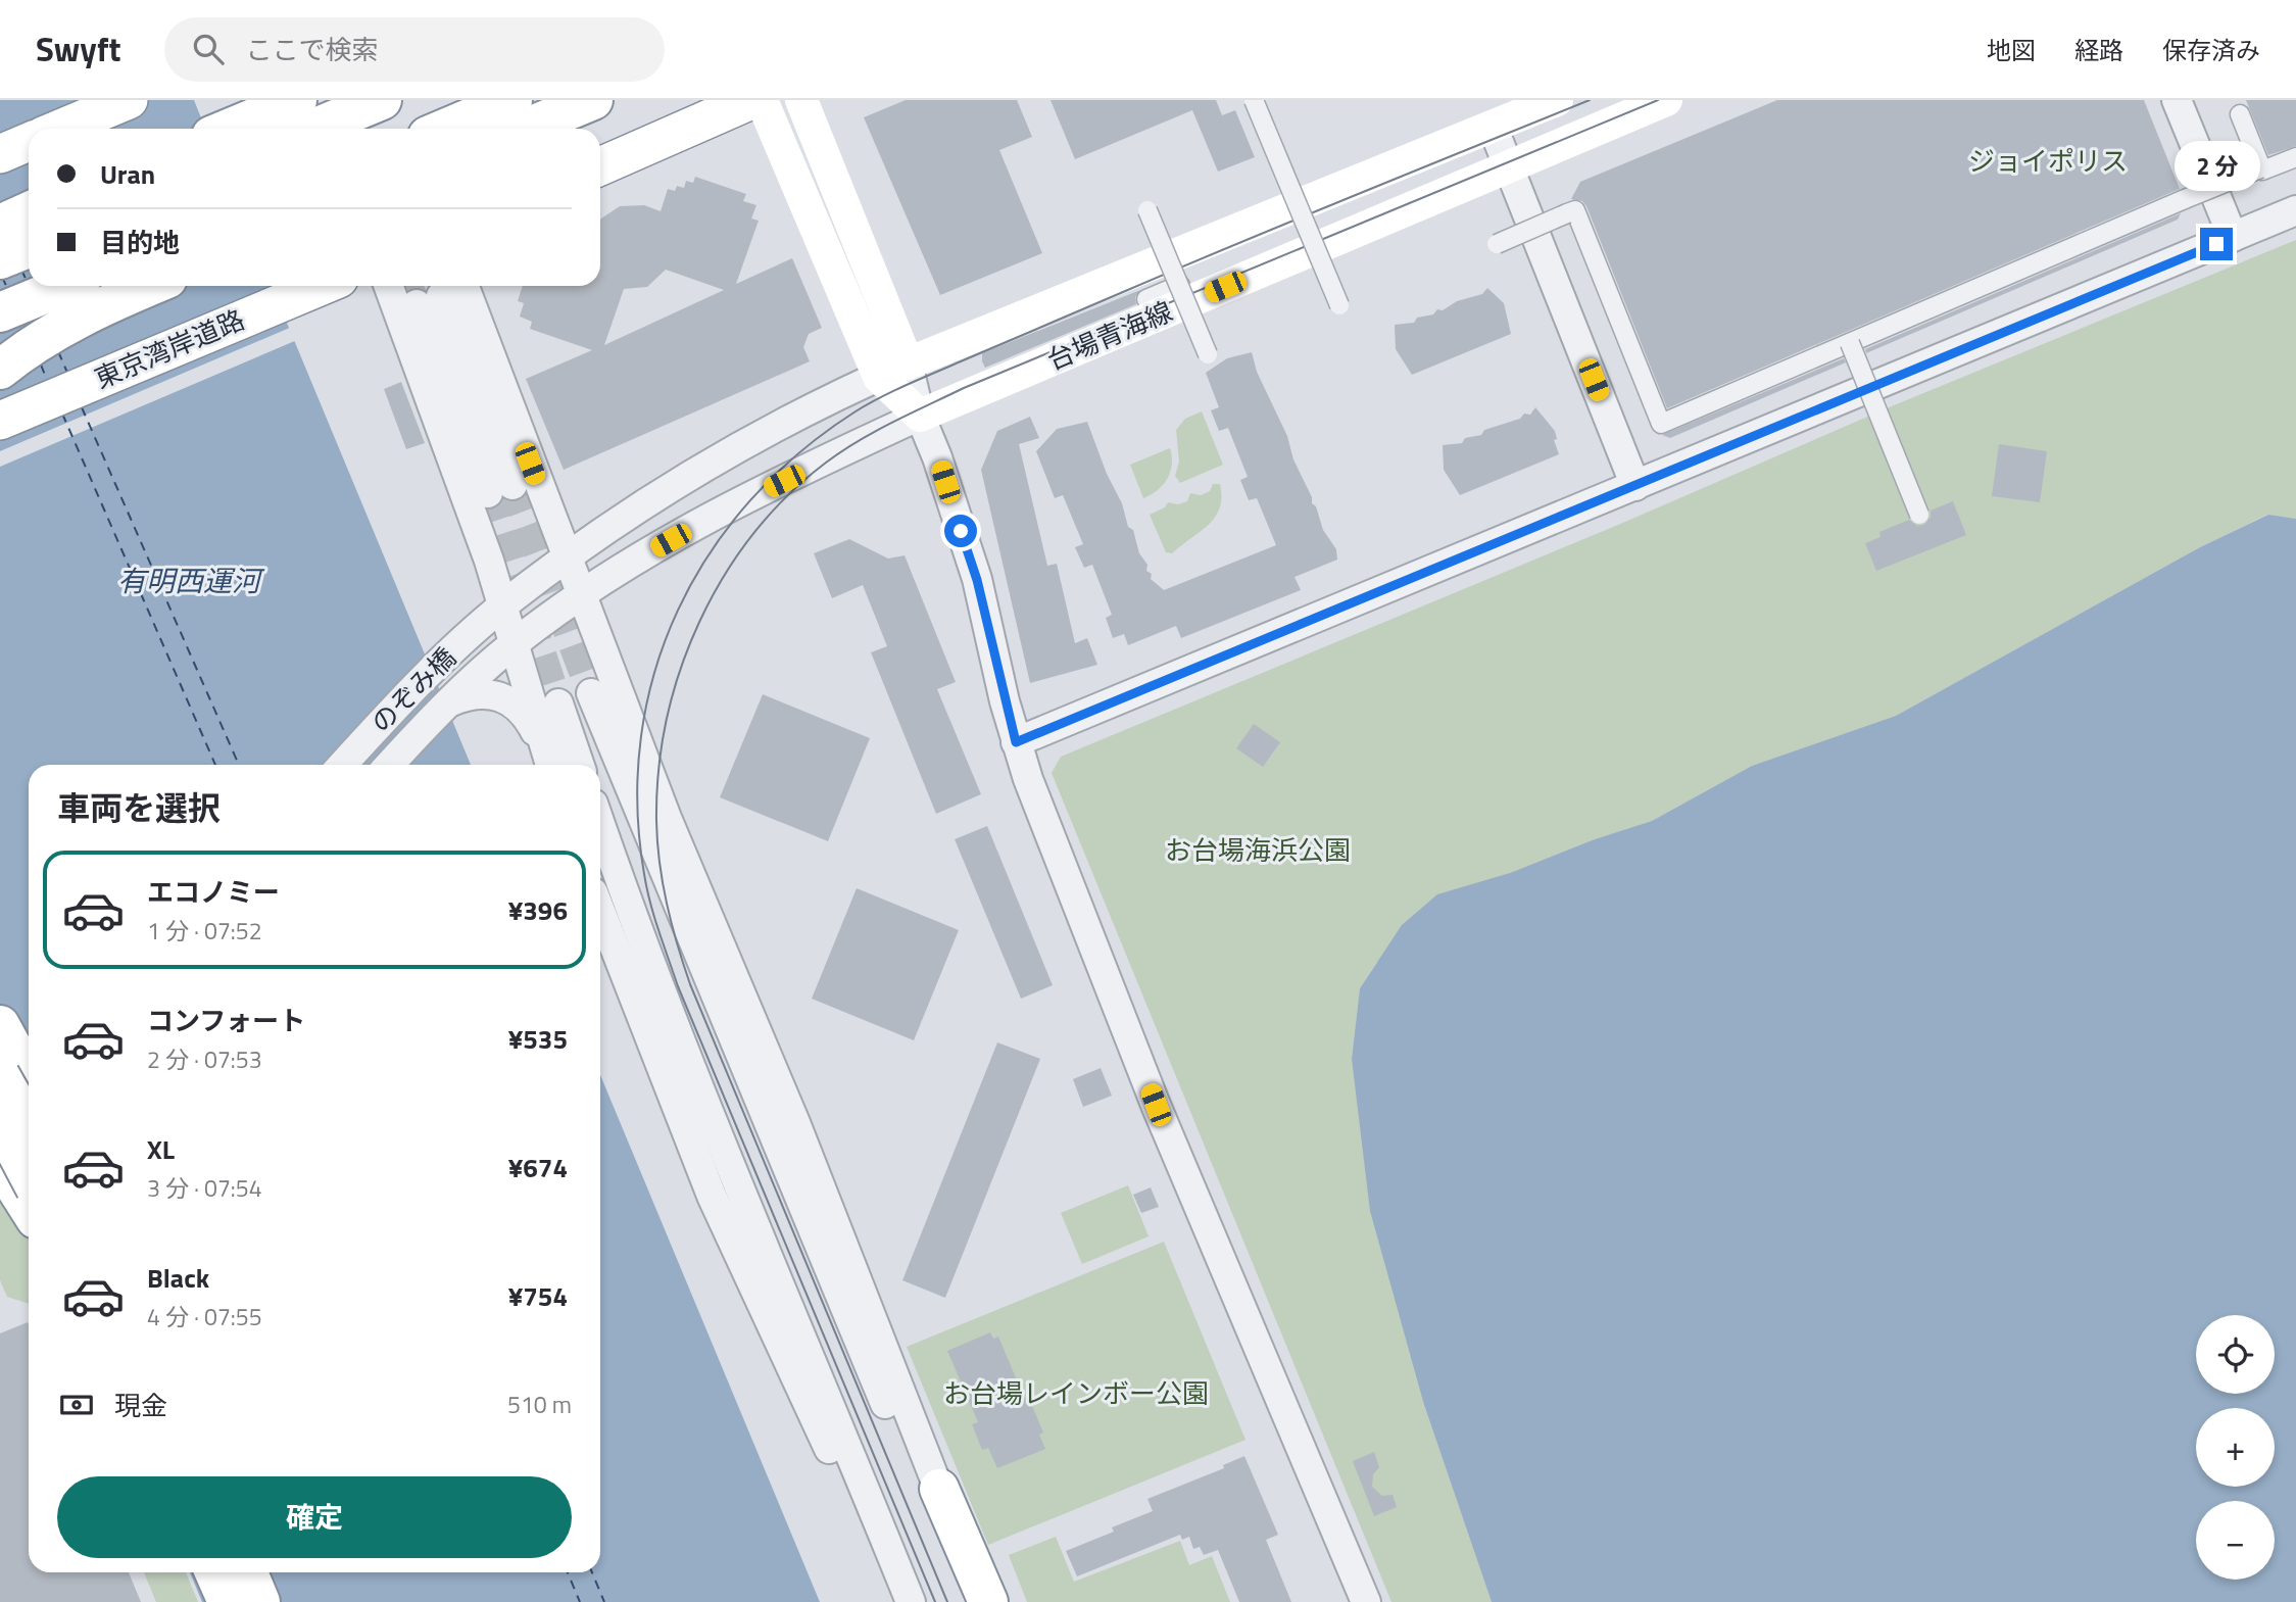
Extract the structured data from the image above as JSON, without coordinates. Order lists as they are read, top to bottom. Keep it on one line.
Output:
{"streets":{"highway":["東京湾岸道路"],"main road":["台場青海線"],"street":["のぞみ橋"]},"crossings":[["台場青海線","のぞみ橋"]],"water":["有明西運河"],"parks":["ジョイポリス","お台場海浜公園","お台場レインボー公園"],"page":{"header":"Swyft","search":"ここで検索","nav":["地図","経路","保存済み"],"banner":["Uran","目的地"],"bubble":"2 分","heading":"車両を選択","list":[{"name":"エコノミー","note":"1 分 · 07:52","value":"¥396"},{"name":"コンフォート","note":"2 分 · 07:53","value":"¥535"},{"name":"XL","note":"3 分 · 07:54","value":"¥674"},{"name":"Black","note":"4 分 · 07:55","value":"¥754"}],"map_buttons":["+","−"],"pay":["現金","510 m"],"buttons":"確定"}}
